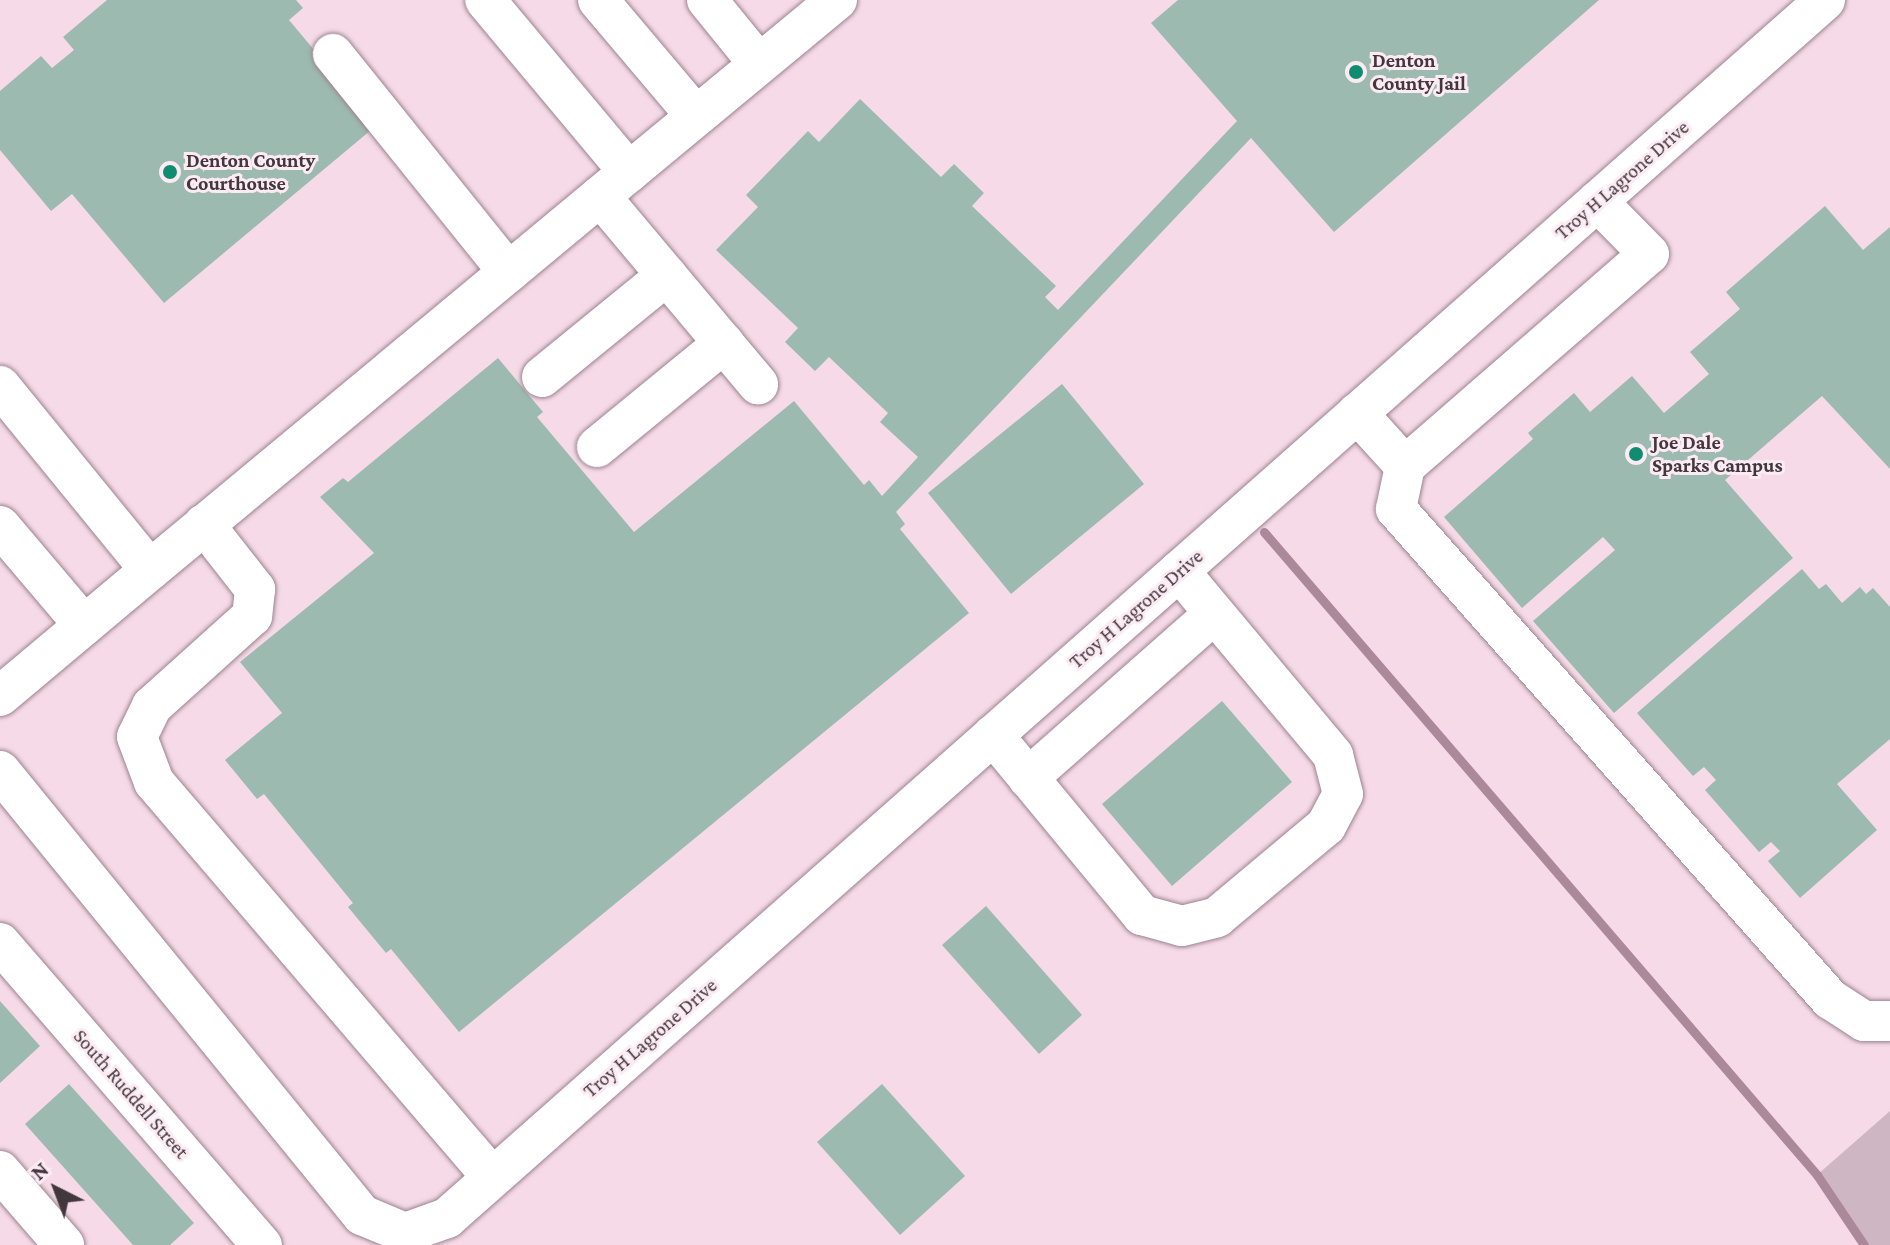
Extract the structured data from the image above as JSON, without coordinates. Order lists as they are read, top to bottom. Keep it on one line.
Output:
{"streets":{"street":["Troy H Lagrone Drive","South Ruddell Street"]},"places":["Denton County Jail","Denton County Courthouse","Joe Dale Sparks Campus"],"north":"top left"}
